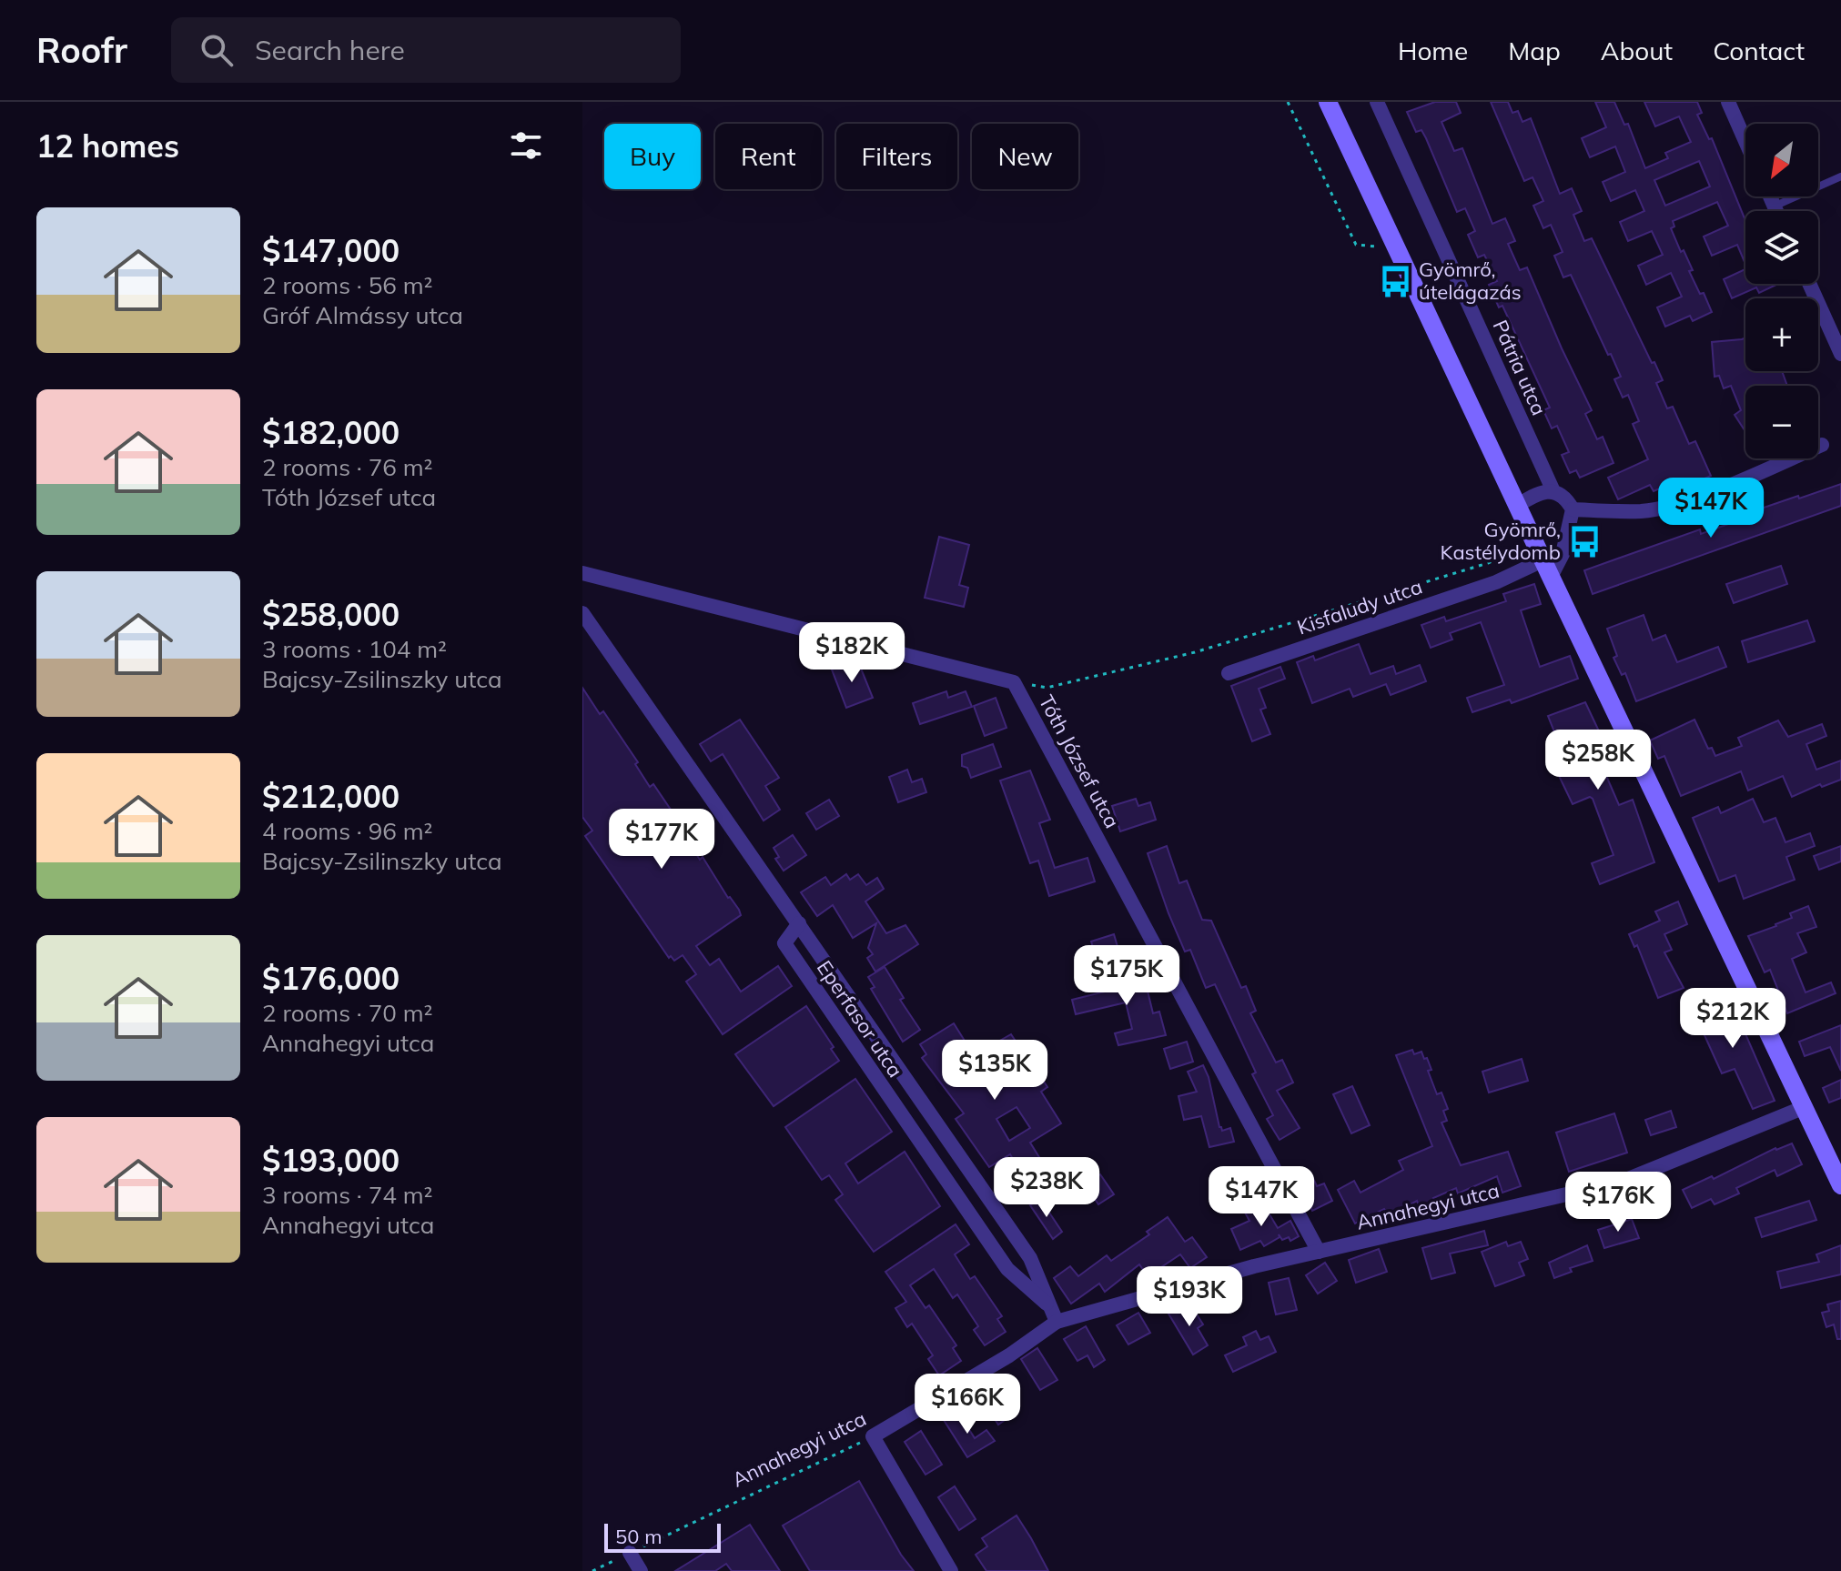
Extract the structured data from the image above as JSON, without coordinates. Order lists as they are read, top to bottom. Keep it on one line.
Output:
{"streets":{"street":["Pátria utca","Kisfaludy utca","Tóth József utca","Eperfasor utca","Annahegyi utca"]},"crossings":[["Tóth József utca","Annahegyi utca"],["Eperfasor utca","Annahegyi utca"]],"places":{"bus stop":["Gyömrő, útelágazás","Gyömrő, Kastélydomb"]},"scale_bar":"50 m","north":"bottom left","page":{"header":"Roofr","search":"Search here","nav":["Home","Map","About","Contact"],"heading":"12 homes","map_buttons":["+","−"],"chip":["Buy","Rent","Filters","New"],"list":[{"name":"$147,000","note":"2 rooms · 56 m² · Gróf Almássy utca"},{"name":"$182,000","note":"2 rooms · 76 m² · Tóth József utca"},{"name":"$258,000","note":"3 rooms · 104 m² · Bajcsy-Zsilinszky utca"},{"name":"$212,000","note":"4 rooms · 96 m² · Bajcsy-Zsilinszky utca"},{"name":"$176,000","note":"2 rooms · 70 m² · Annahegyi utca"},{"name":"$193,000","note":"3 rooms · 74 m² · Annahegyi utca"}],"price":["$147K","$182K","$258K","$177K","$175K","$212K","$135K","$238K","$147K","$176K","$193K","$166K"],"scale":"50 m"}}
